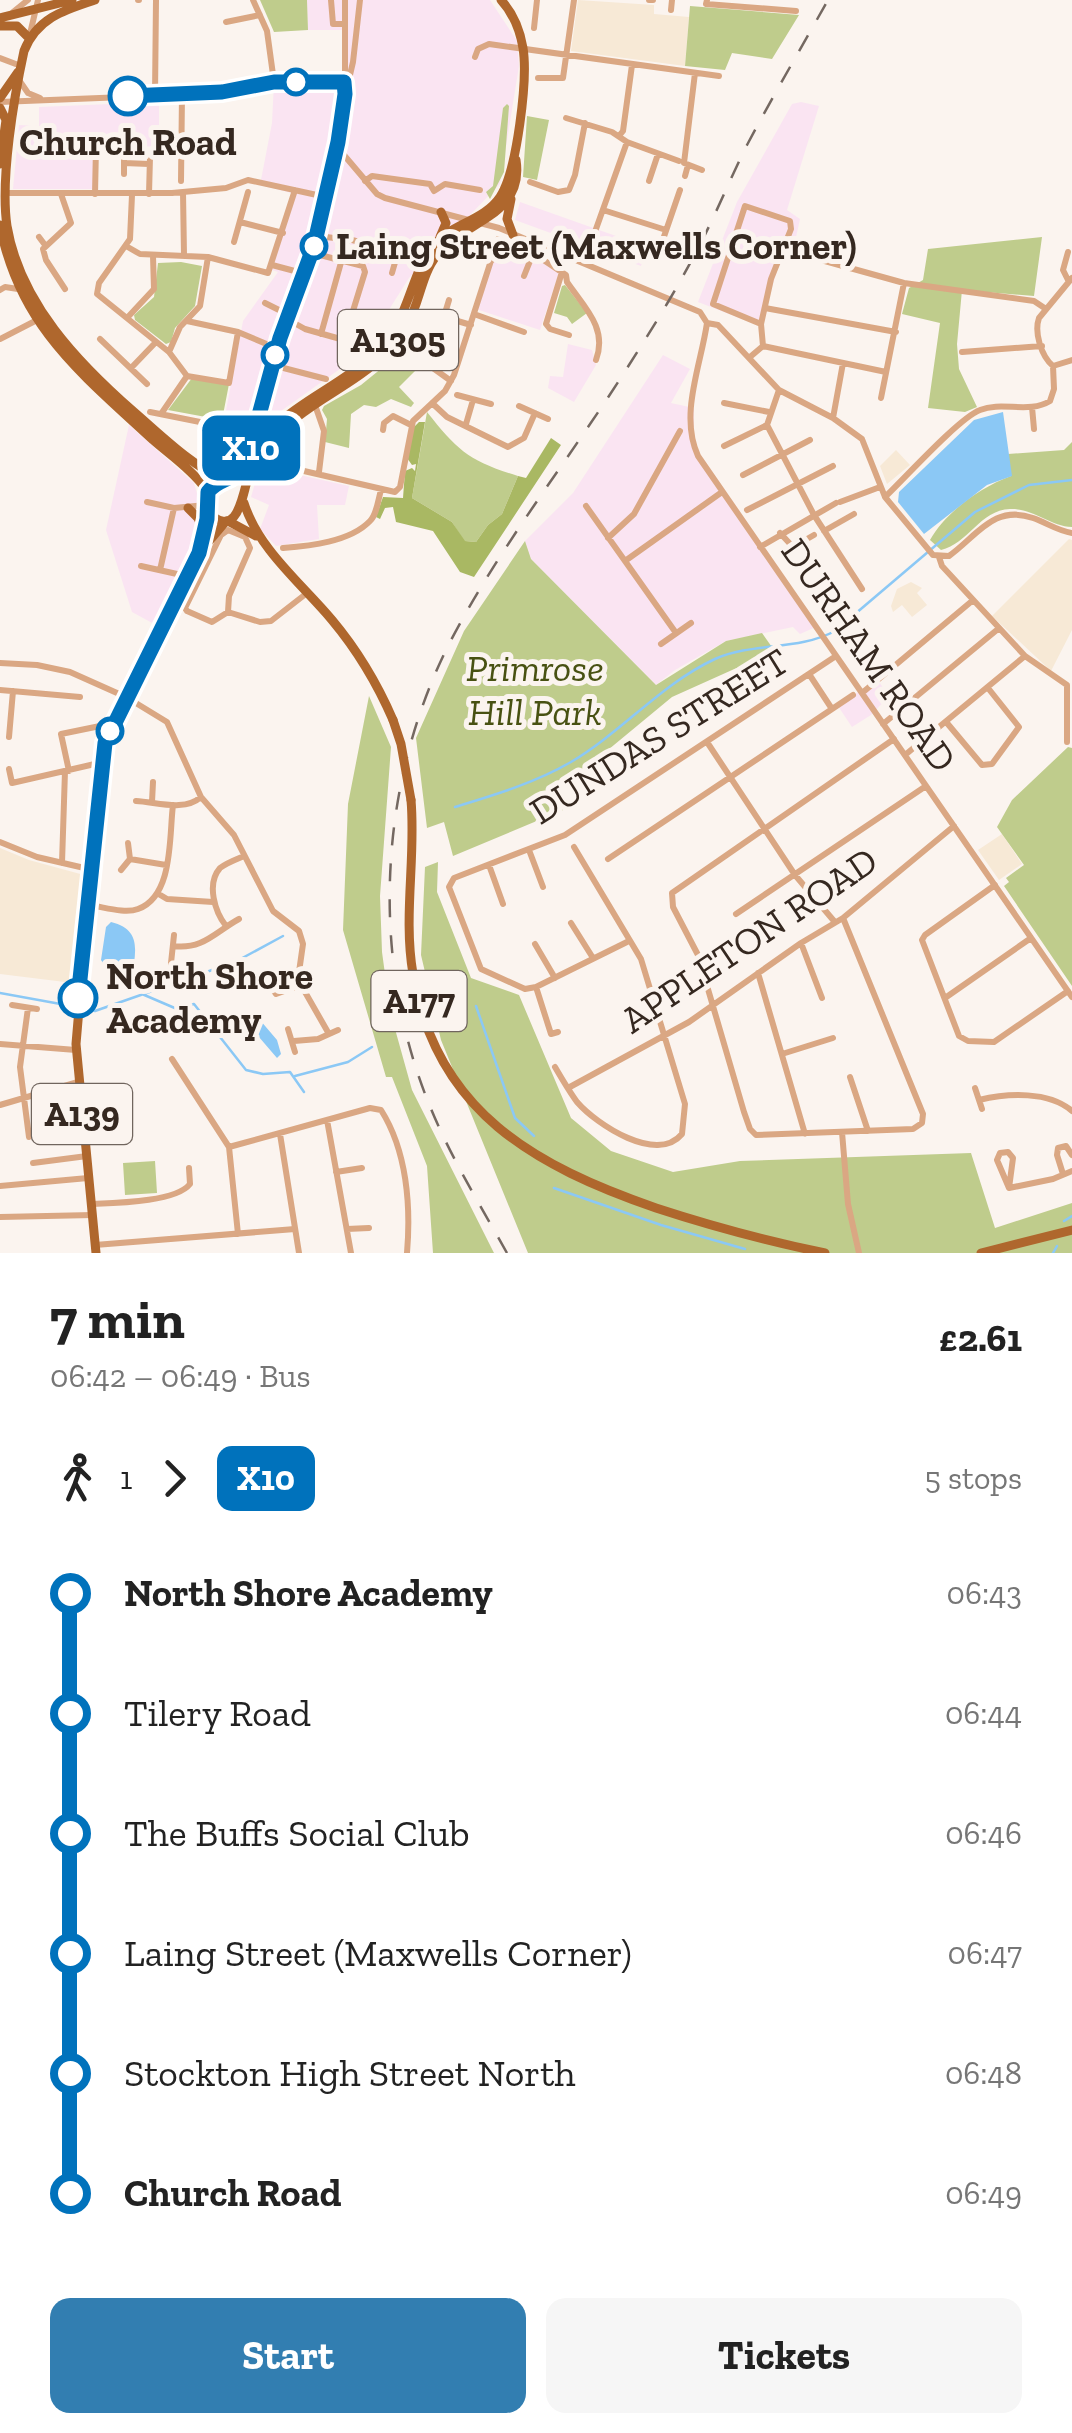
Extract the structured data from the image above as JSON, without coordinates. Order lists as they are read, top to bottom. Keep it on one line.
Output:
{"streets":{"main road":["A1305","A177","A139"],"street":["DURHAM ROAD","DUNDAS STREET","APPLETON ROAD"]},"crossings":[["A1305","A177"],["A1305","A139"],["DURHAM ROAD","DUNDAS STREET"],["DURHAM ROAD","APPLETON ROAD"],["A177","A139"]],"parks":["Primrose Hill Park"],"places":["Church Road","Laing Street (Maxwells Corner)","North Shore Academy"],"lines":["bus line X10"],"page":{"on_map":"X10","heading":["7 min","06:42 – 06:49 · Bus","£2.61"],"legs":["1","X10","5 stops"],"list":[{"name":"North Shore Academy","value":"06:43"},{"name":"Tilery Road","value":"06:44"},{"name":"The Buffs Social Club","value":"06:46"},{"name":"Laing Street (Maxwells Corner)","value":"06:47"},{"name":"Stockton High Street North","value":"06:48"},{"name":"Church Road","value":"06:49"}],"buttons":["Start","Tickets"]}}
